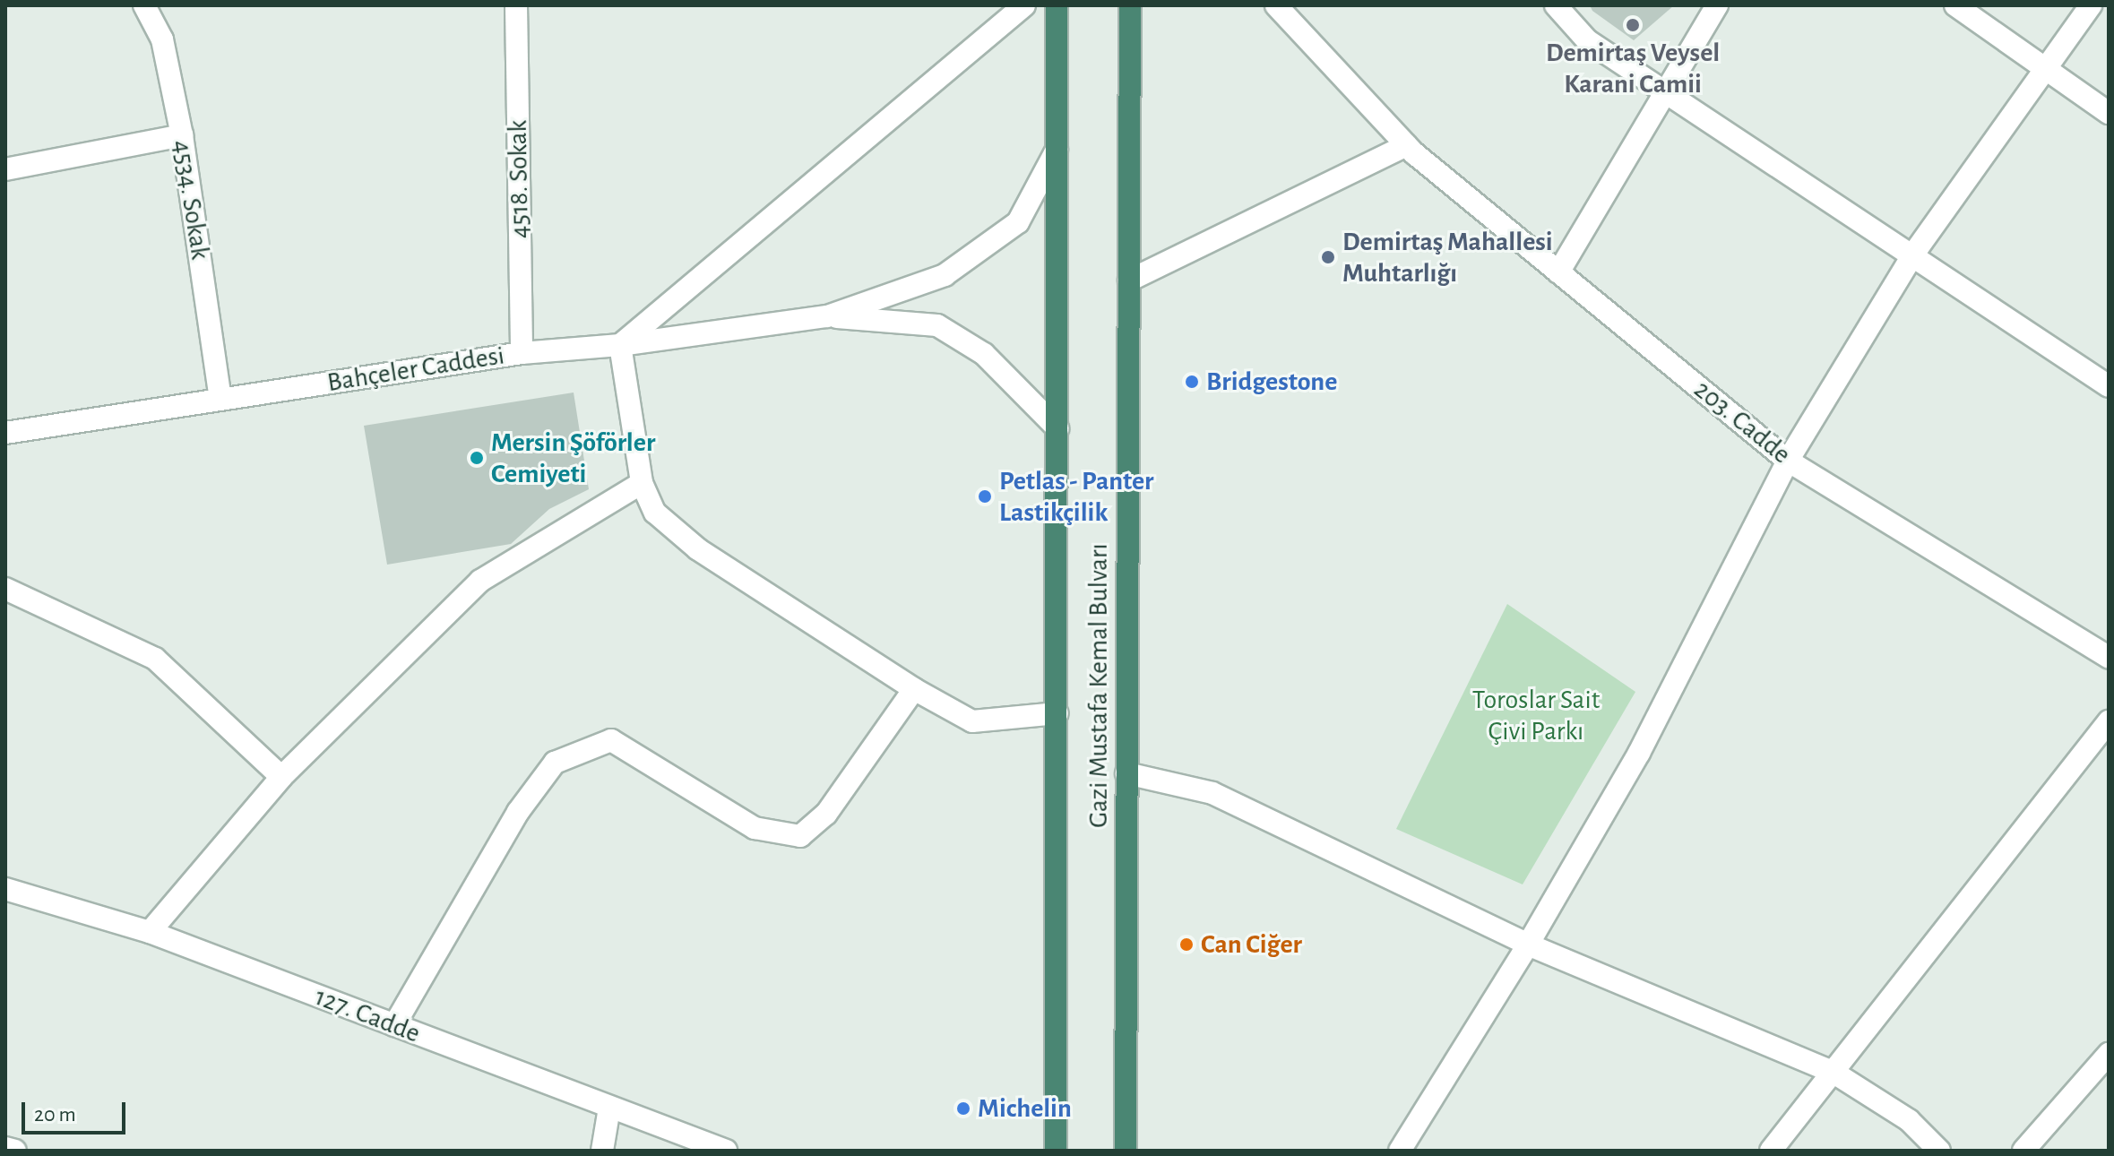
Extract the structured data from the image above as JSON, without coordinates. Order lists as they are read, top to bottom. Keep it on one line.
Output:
{"streets":{"highway":["Gazi Mustafa Kemal Bulvarı"],"street":["4518. Sokak","4534. Sokak","Bahçeler Caddesi","203. Cadde","127. Cadde"]},"crossings":[["4518. Sokak","Bahçeler Caddesi"],["4534. Sokak","Bahçeler Caddesi"]],"parks":["Toroslar Sait Çivi Parkı"],"places":["Demirtaş Veysel Karani Camii","Demirtaş Mahallesi Muhtarlığı","Bridgestone","Mersin Şöförler Cemiyeti","Petlas - Panter Lastikçilik","Can Ciğer","Michelin"],"scale_bar":"20 m"}
